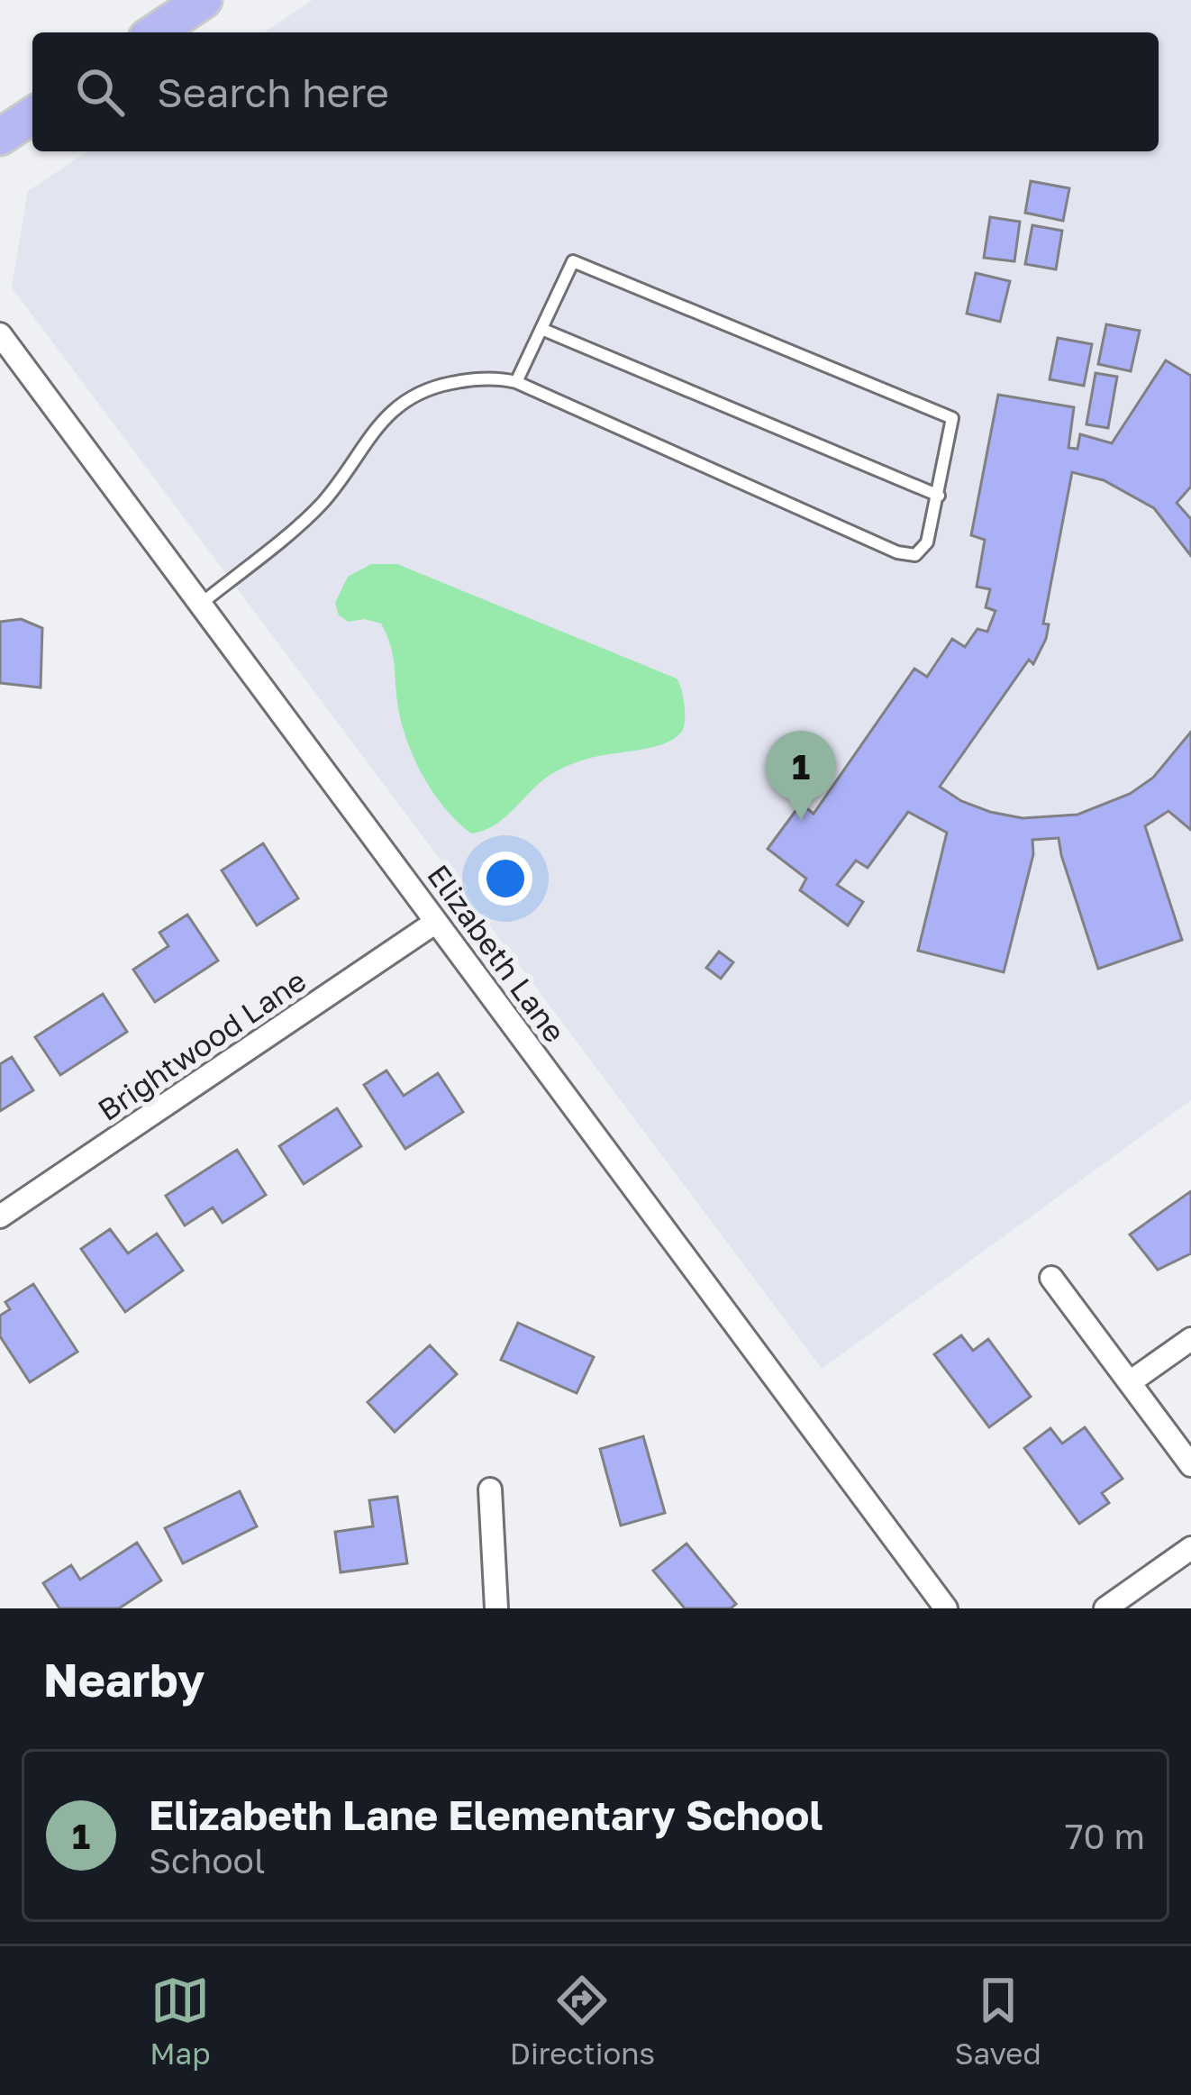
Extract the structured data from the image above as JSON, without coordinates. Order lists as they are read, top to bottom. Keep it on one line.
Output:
{"streets":{"street":["Elizabeth Lane","Brightwood Lane"]},"crossings":[["Elizabeth Lane","Brightwood Lane"]],"page":{"search":"Search here","pins":"1","heading":"Nearby","list":[{"mark":"1","name":"Elizabeth Lane Elementary School","note":"School","value":"70 m"}],"nav":["Map","Directions","Saved"]}}
